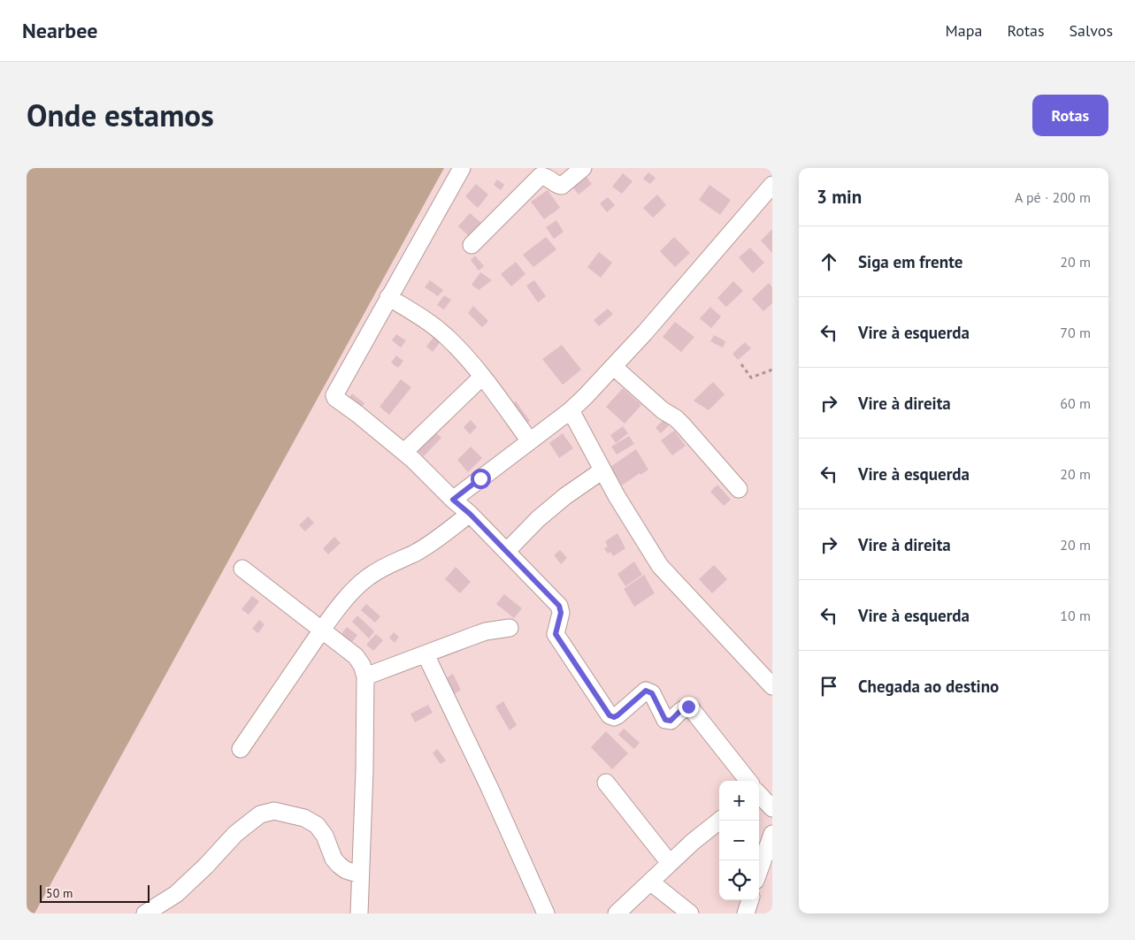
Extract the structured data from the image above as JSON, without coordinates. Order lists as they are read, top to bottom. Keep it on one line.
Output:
{"scale_bar":"50 m","page":{"header":"Nearbee","nav":["Mapa","Rotas","Salvos"],"title":"Onde estamos","buttons":"Rotas","heading":["3 min","A pé · 200 m"],"list":[["Siga em frente","20 m"],["Vire à esquerda","70 m"],["Vire à direita","60 m"],["Vire à esquerda","20 m"],["Vire à direita","20 m"],["Vire à esquerda","10 m"],"Chegada ao destino"],"map_buttons":["+","−"],"scale":"50 m"}}
